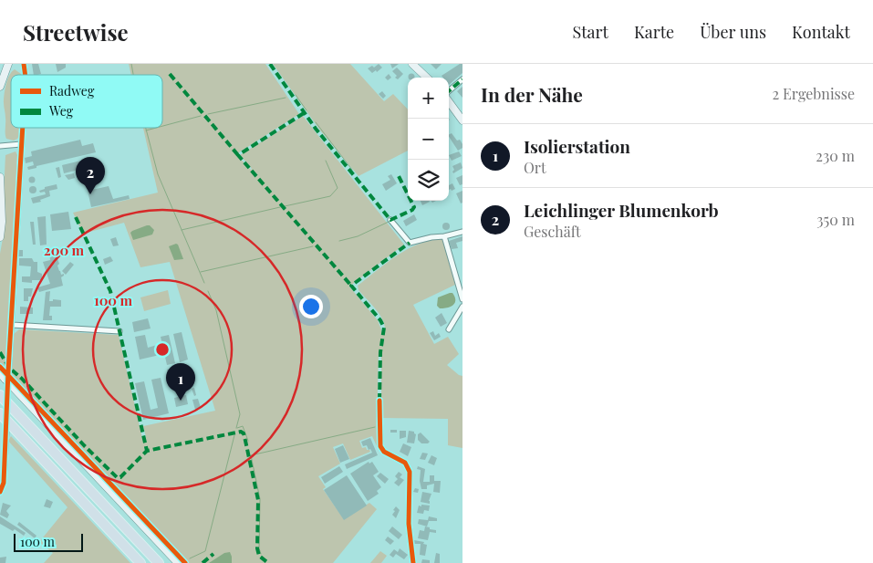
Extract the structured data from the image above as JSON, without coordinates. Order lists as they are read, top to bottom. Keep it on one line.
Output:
{"legend":["Radweg","Weg"],"scale_bar":"100 m","page":{"header":"Streetwise","nav":["Start","Karte","Über uns","Kontakt"],"heading":["In der Nähe","2 Ergebnisse"],"map_buttons":["+","−"],"list":[{"mark":"1","name":"Isolierstation","note":"Ort","value":"230 m"},{"mark":"2","name":"Leichlinger Blumenkorb","note":"Geschäft","value":"350 m"}],"pins":["2","1"],"scale":"100 m"},"rings":["200 m","100 m"]}
